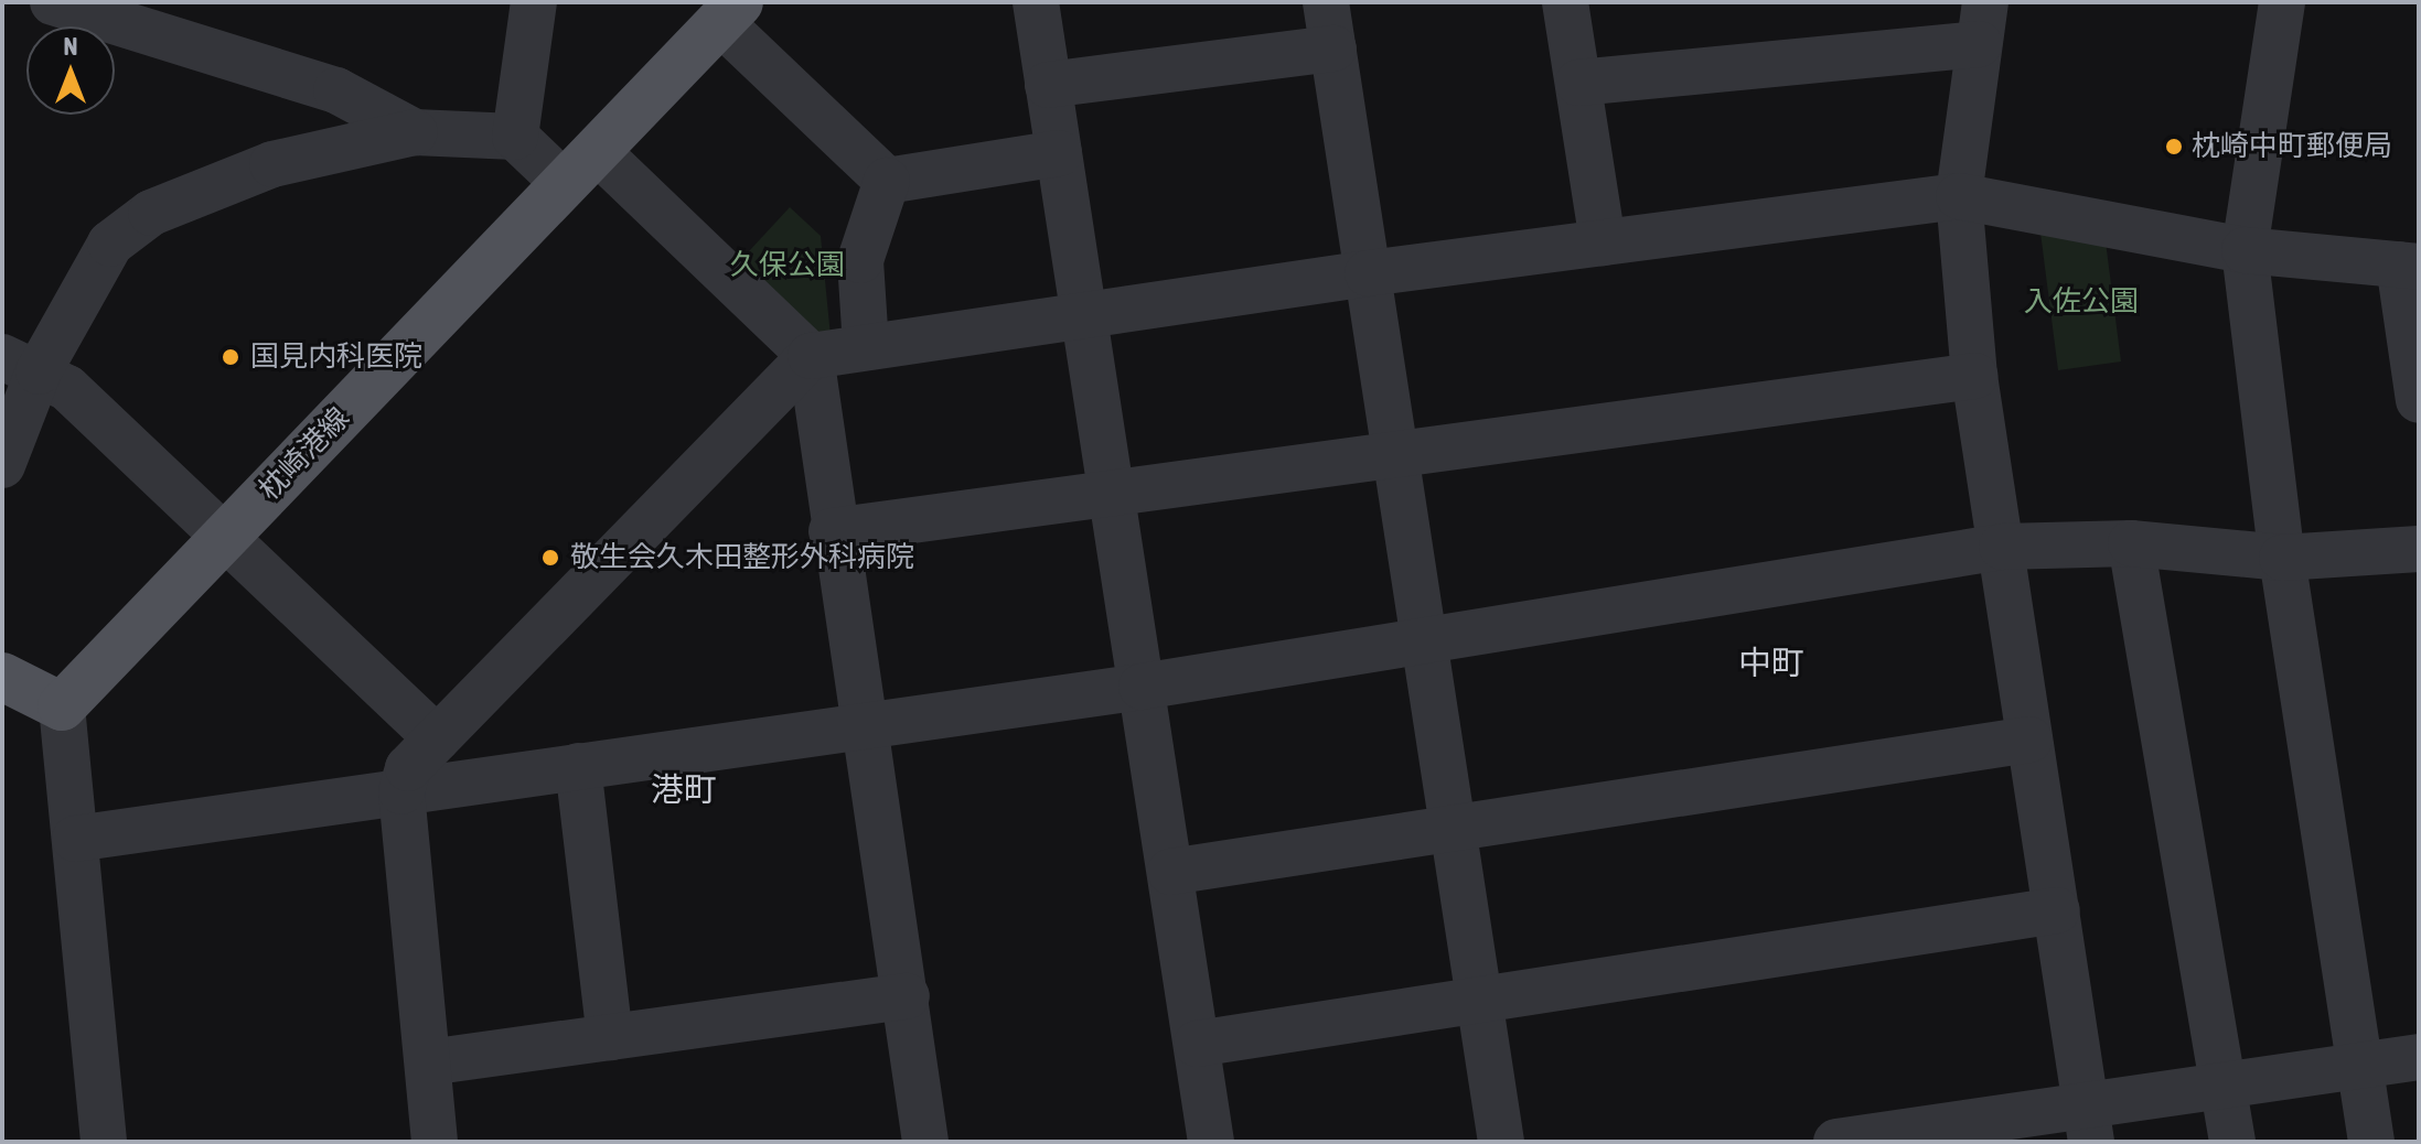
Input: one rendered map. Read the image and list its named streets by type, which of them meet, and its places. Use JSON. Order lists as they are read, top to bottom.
{
  "streets": {
    "main road": ["枕崎港線"]
  },
  "districts": ["中町", "港町"],
  "parks": ["久保公園", "入佐公園"],
  "places": ["枕崎中町郵便局", "国見内科医院", "敬生会久木田整形外科病院"],
  "north": "top"
}
